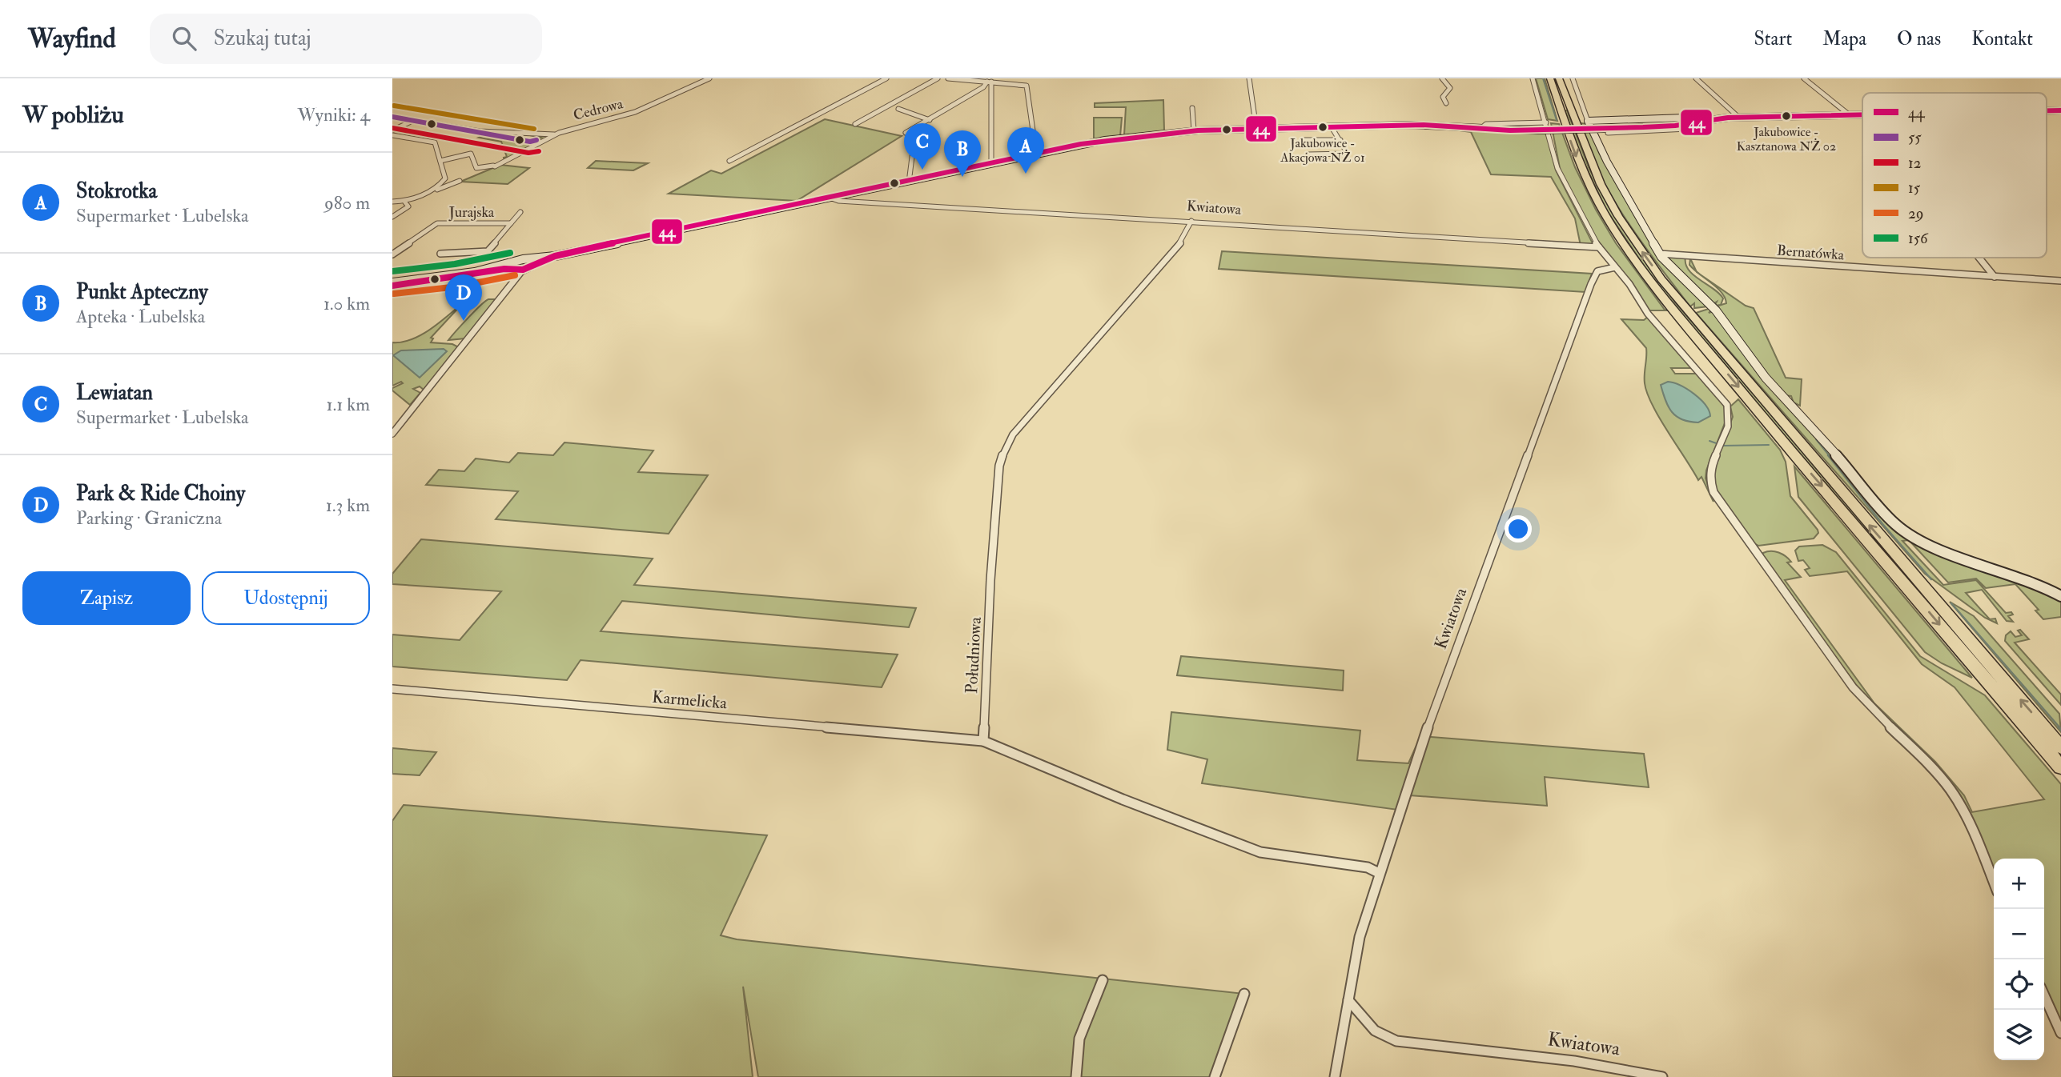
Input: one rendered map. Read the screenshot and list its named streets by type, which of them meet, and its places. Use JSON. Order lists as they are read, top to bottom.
{
  "streets": {
    "street": [
      "Cedrowa",
      "Kwiatowa",
      "Jurajska",
      "Bernatówka",
      "Południowa",
      "Karmelicka"
    ]
  },
  "crossings": [
    ["Kwiatowa", "Południowa"],
    ["Południowa", "Karmelicka"]
  ],
  "places": ["Jakubowice - Kasztanowa NŻ 02", "Jakubowice - Akacjowa NŻ 01"],
  "lines": [
    "transit line 15",
    "transit line 44",
    "transit line 55",
    "transit line 12",
    "transit line 156",
    "transit line 29"
  ],
  "legend": [
    "44",
    "55",
    "12",
    "15",
    "29",
    "156"
  ],
  "page": {
    "header": "Wayfind",
    "search": "Szukaj tutaj",
    "nav": [
      "Start",
      "Mapa",
      "O nas",
      "Kontakt"
    ],
    "heading": ["W pobliżu", "Wyniki: 4"],
    "pins": [
      "C",
      "A",
      "B",
      "D"
    ],
    "list": [
      {
        "mark": "A",
        "name": "Stokrotka",
        "note": "Supermarket · Lubelska",
        "value": "980 m"
      },
      {
        "mark": "B",
        "name": "Punkt Apteczny",
        "note": "Apteka · Lubelska",
        "value": "1.0 km"
      },
      {
        "mark": "C",
        "name": "Lewiatan",
        "note": "Supermarket · Lubelska",
        "value": "1.1 km"
      },
      {
        "mark": "D",
        "name": "Park & Ride Choiny",
        "note": "Parking · Graniczna",
        "value": "1.3 km"
      }
    ],
    "buttons": ["Zapisz", "Udostępnij"],
    "map_buttons": ["+", "−"]
  }
}
